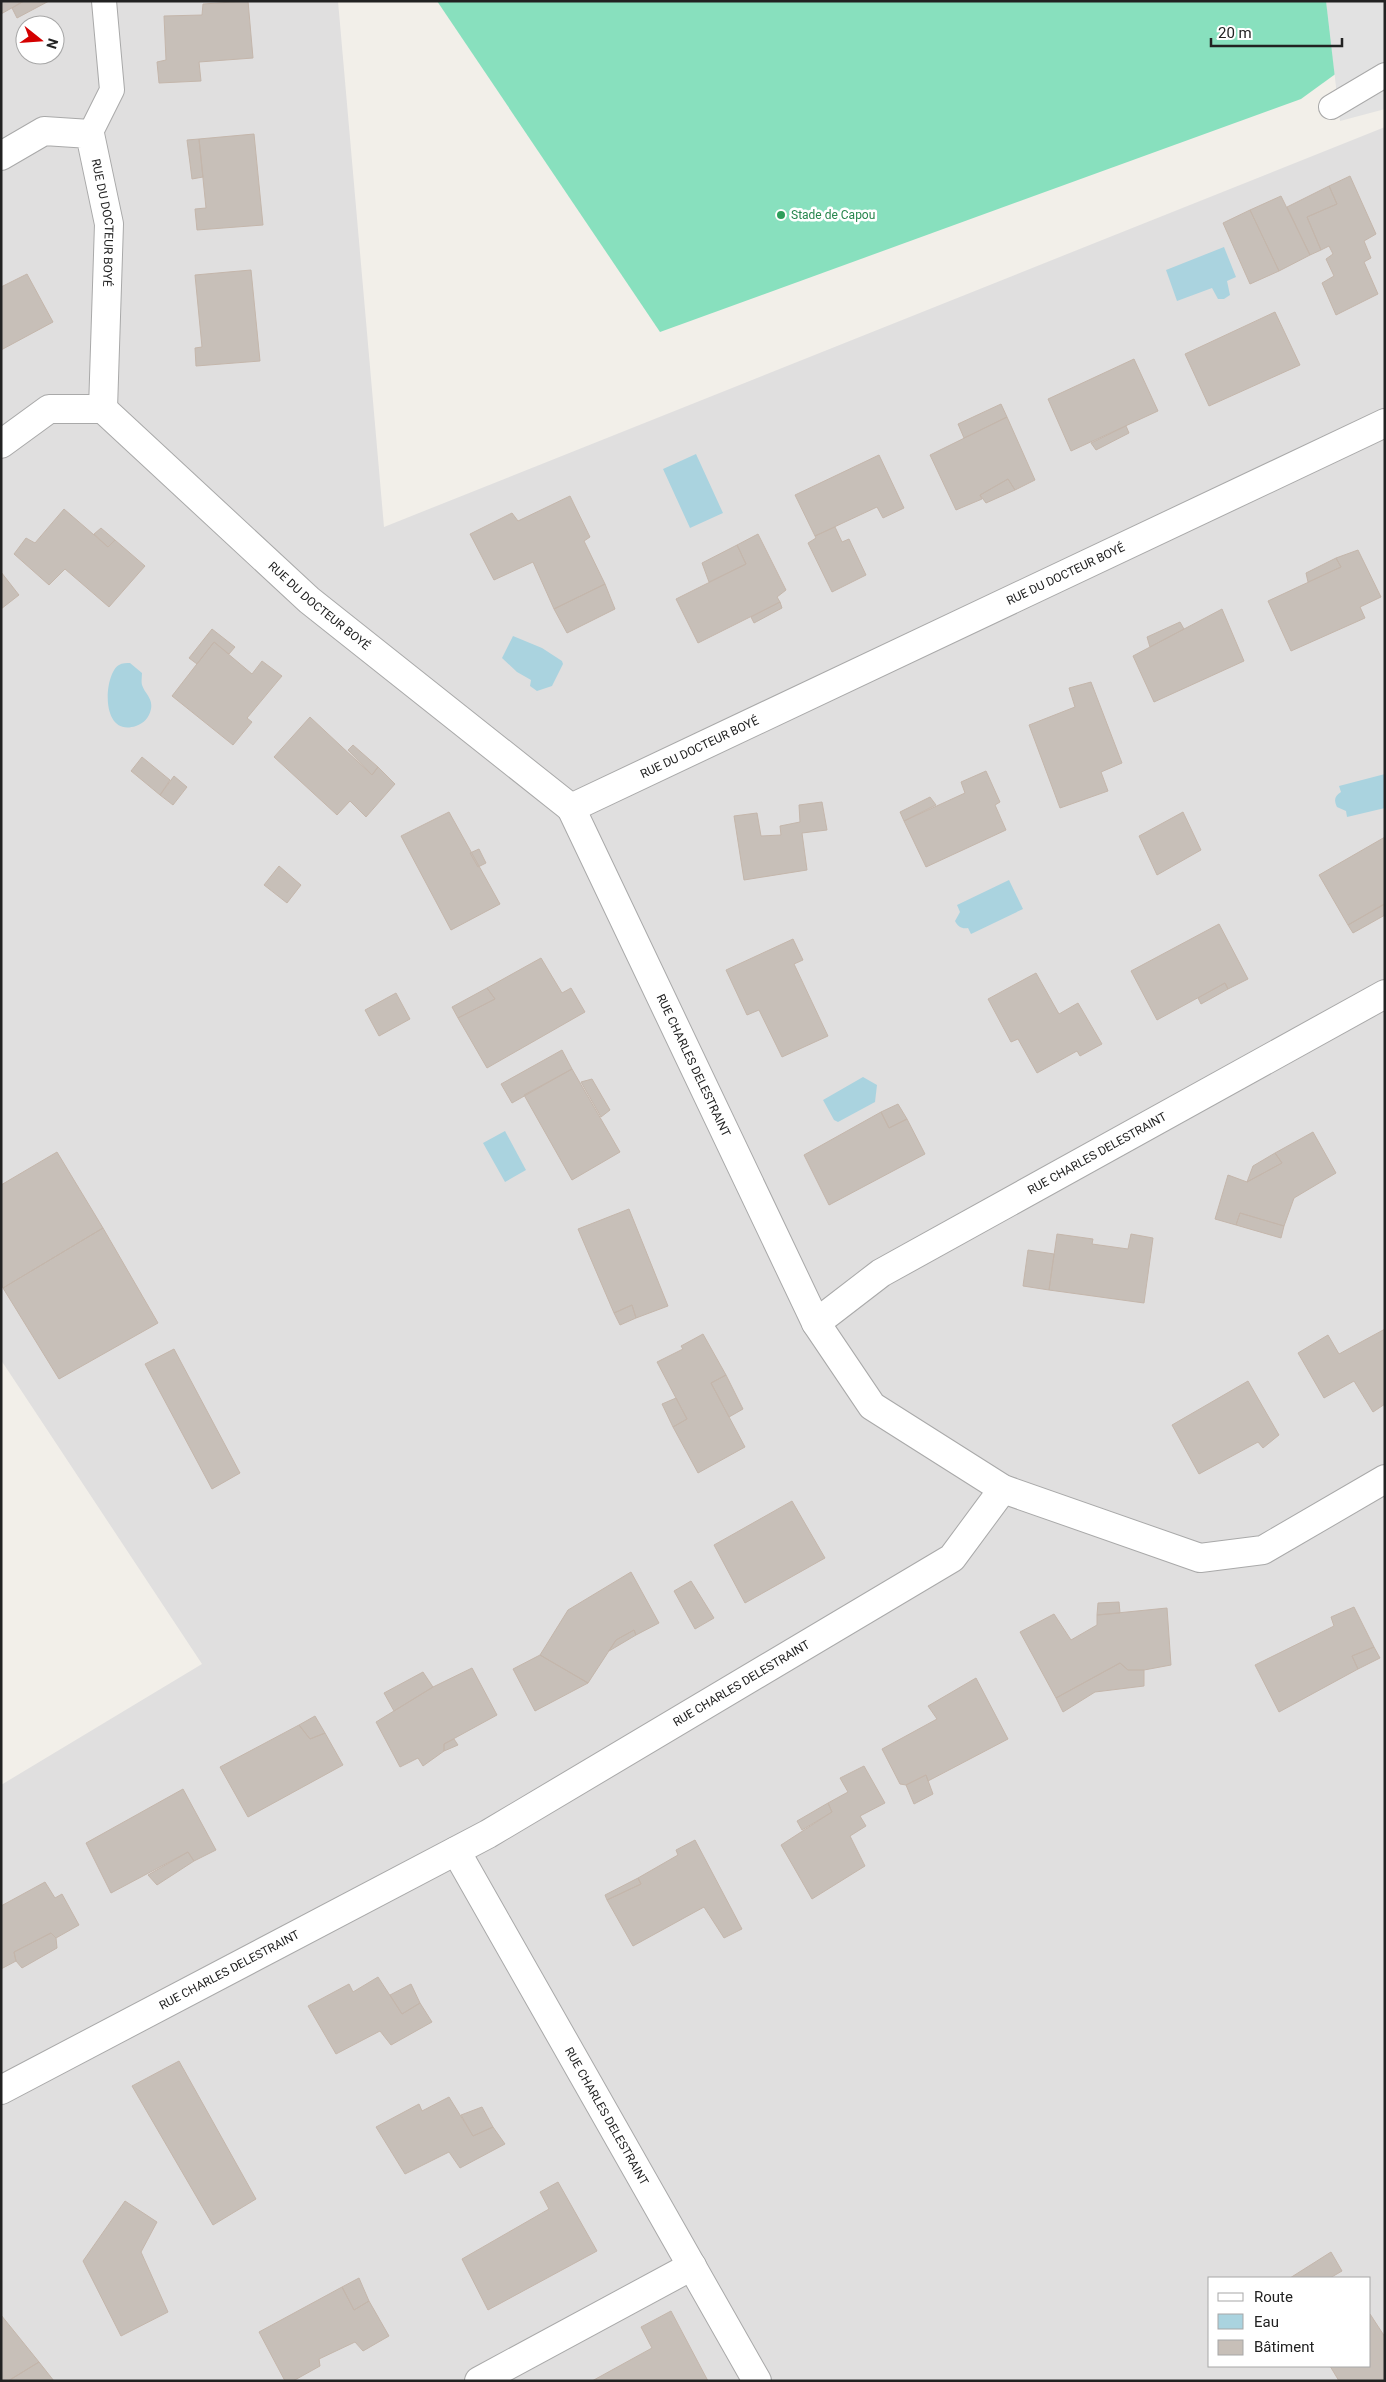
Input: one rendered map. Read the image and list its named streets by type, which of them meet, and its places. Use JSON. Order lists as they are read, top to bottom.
{
  "streets": {
    "street": ["RUE DU DOCTEUR BOYÉ", "RUE CHARLES DELESTRAINT"]
  },
  "crossings": [
    ["RUE DU DOCTEUR BOYÉ", "RUE CHARLES DELESTRAINT"]
  ],
  "places": ["Stade de Capou"],
  "legend": ["Route", "Eau", "Bâtiment"],
  "scale_bar": "20 m",
  "north": "right"
}
